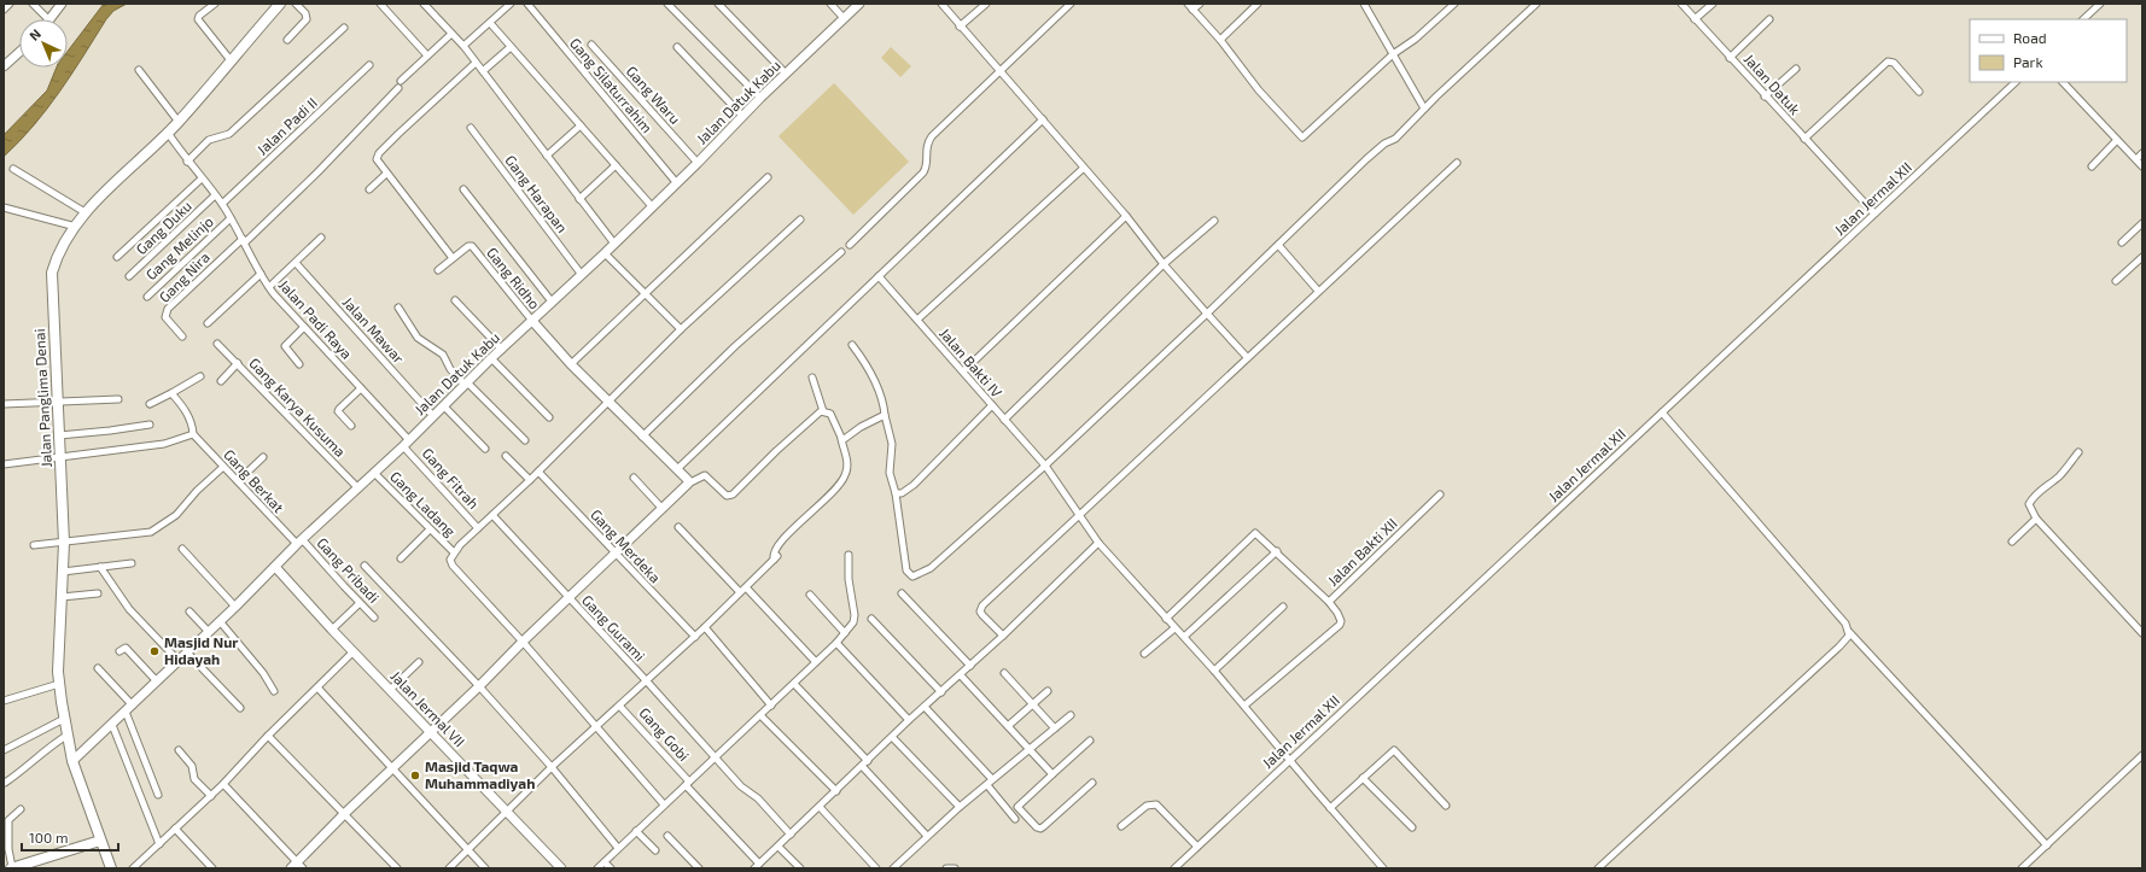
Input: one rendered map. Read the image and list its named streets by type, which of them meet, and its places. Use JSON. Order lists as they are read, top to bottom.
{
  "streets": {
    "main road": ["Jalan Panglima Denai"],
    "street": [
      "Jalan Datuk",
      "Gang Silaturrahim",
      "Gang Waru",
      "Jalan Datuk Kabu",
      "Jalan Padi II",
      "Gang Harapan",
      "Jalan Jermal XII",
      "Gang Duku",
      "Gang Melinjo",
      "Gang Nira",
      "Gang Ridho",
      "Jalan Padi Raya",
      "Jalan Mawar",
      "Jalan Bakti IV",
      "Gang Karya Kusuma",
      "Gang Fitrah",
      "Gang Berkat",
      "Gang Ladang",
      "Gang Merdeka",
      "Jalan Bakti XII",
      "Gang Pribadi",
      "Gang Gurami",
      "Jalan Jermal VII",
      "Gang Gobi"
    ]
  },
  "crossings": [
    ["Jalan Datuk", "Jalan Jermal XII"],
    ["Gang Silaturrahim", "Jalan Datuk Kabu"],
    ["Gang Waru", "Jalan Datuk Kabu"],
    ["Jalan Datuk Kabu", "Gang Harapan"],
    ["Jalan Datuk Kabu", "Gang Ridho"],
    ["Jalan Datuk Kabu", "Jalan Padi Raya"],
    ["Jalan Datuk Kabu", "Jalan Mawar"],
    ["Jalan Datuk Kabu", "Jalan Panglima Denai"],
    ["Jalan Datuk Kabu", "Gang Karya Kusuma"],
    ["Jalan Datuk Kabu", "Gang Fitrah"],
    ["Jalan Datuk Kabu", "Gang Berkat"],
    ["Jalan Datuk Kabu", "Gang Ladang"],
    ["Jalan Datuk Kabu", "Gang Pribadi"],
    ["Jalan Datuk Kabu", "Jalan Jermal VII"],
    ["Jalan Padi II", "Jalan Padi Raya"],
    ["Jalan Jermal XII", "Jalan Bakti IV"],
    ["Gang Duku", "Jalan Padi Raya"],
    ["Gang Melinjo", "Jalan Padi Raya"],
    ["Gang Nira", "Jalan Padi Raya"],
    ["Jalan Padi Raya", "Jalan Panglima Denai"],
    ["Jalan Padi Raya", "Gang Fitrah"],
    ["Jalan Bakti IV", "Jalan Bakti XII"],
    ["Gang Berkat", "Gang Pribadi"]
  ],
  "places": ["Masjid Nur Hidayah", "Masjid Taqwa Muhammadiyah"],
  "legend": ["Road", "Park"],
  "scale_bar": "100 m",
  "north": "top left"
}
